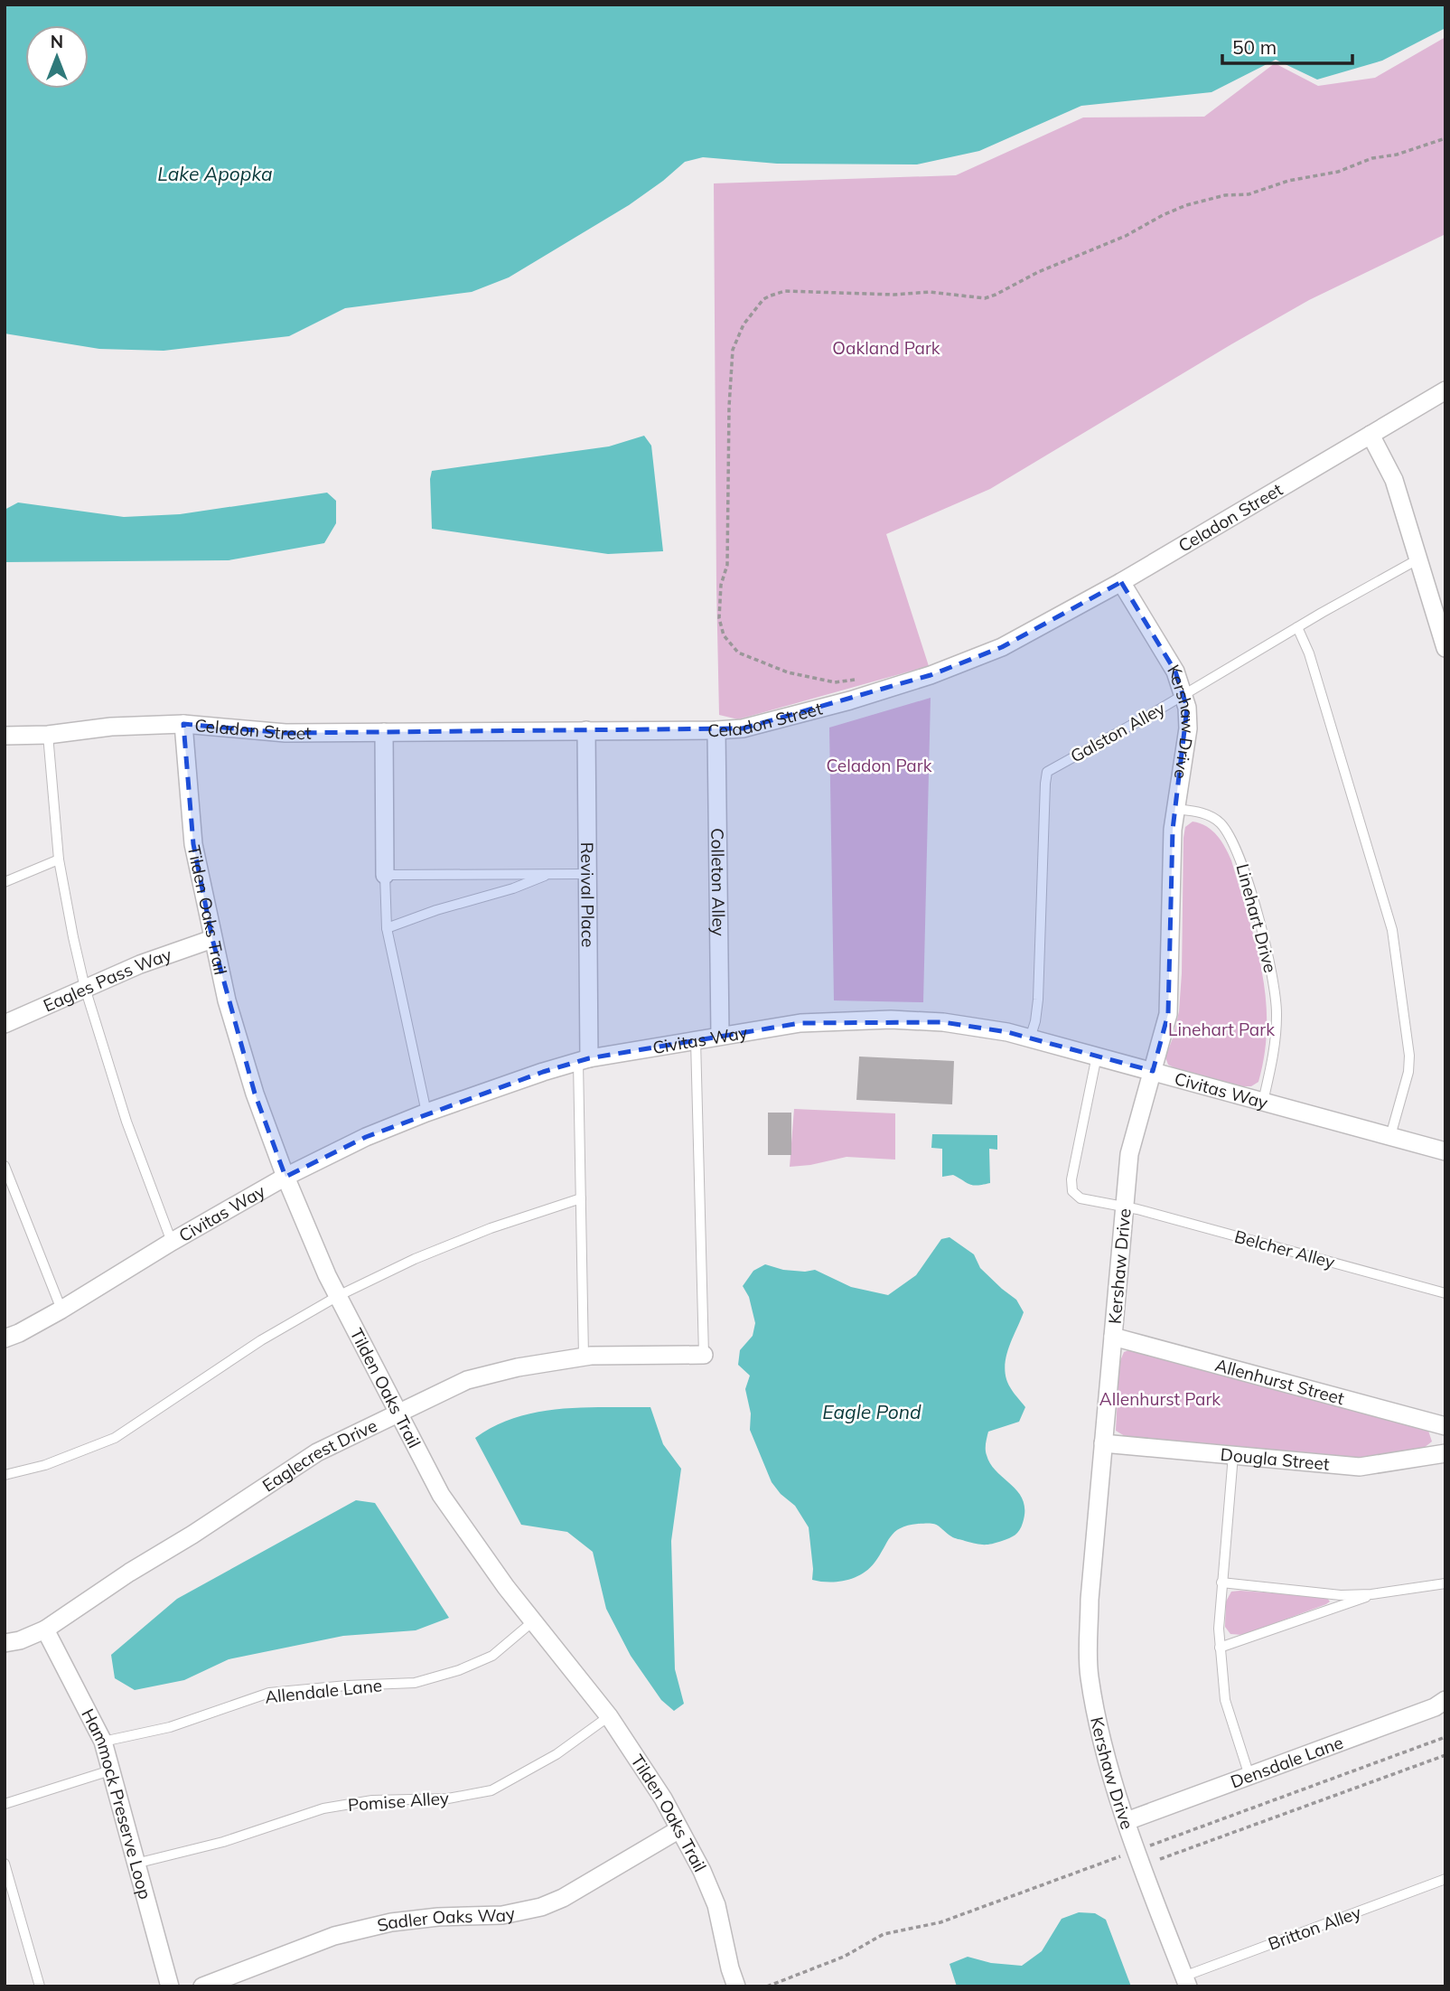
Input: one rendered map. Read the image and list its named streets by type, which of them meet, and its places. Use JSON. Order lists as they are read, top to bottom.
{
  "streets": {
    "street": [
      "Celadon Street",
      "Kershaw Drive",
      "Colleton Alley",
      "Revival Place",
      "Tilden Oaks Trail",
      "Eagles Pass Way",
      "Civitas Way",
      "Allenhurst Street",
      "Eaglecrest Drive",
      "Dougla Street",
      "Densdale Lane",
      "Hammock Preserve Loop",
      "Sadler Oaks Way"
    ],
    "lane": [
      "Galston Alley",
      "Linehart Drive",
      "Belcher Alley",
      "Allendale Lane",
      "Pomise Alley",
      "Britton Alley"
    ]
  },
  "crossings": [
    ["Celadon Street", "Kershaw Drive"],
    ["Celadon Street", "Colleton Alley"],
    ["Celadon Street", "Revival Place"],
    ["Celadon Street", "Tilden Oaks Trail"],
    ["Kershaw Drive", "Galston Alley"],
    ["Kershaw Drive", "Linehart Drive"],
    ["Kershaw Drive", "Civitas Way"],
    ["Kershaw Drive", "Belcher Alley"],
    ["Kershaw Drive", "Allenhurst Street"],
    ["Kershaw Drive", "Dougla Street"],
    ["Kershaw Drive", "Densdale Lane"],
    ["Kershaw Drive", "Britton Alley"],
    ["Galston Alley", "Civitas Way"],
    ["Colleton Alley", "Civitas Way"],
    ["Revival Place", "Civitas Way"],
    ["Tilden Oaks Trail", "Eagles Pass Way"],
    ["Tilden Oaks Trail", "Civitas Way"],
    ["Tilden Oaks Trail", "Eaglecrest Drive"],
    ["Tilden Oaks Trail", "Allendale Lane"],
    ["Tilden Oaks Trail", "Pomise Alley"],
    ["Tilden Oaks Trail", "Sadler Oaks Way"],
    ["Linehart Drive", "Civitas Way"],
    ["Civitas Way", "Belcher Alley"],
    ["Eaglecrest Drive", "Hammock Preserve Loop"],
    ["Allendale Lane", "Hammock Preserve Loop"],
    ["Pomise Alley", "Hammock Preserve Loop"]
  ],
  "water": ["Lake Apopka", "Eagle Pond"],
  "parks": [
    "Oakland Park",
    "Celadon Park",
    "Linehart Park",
    "Allenhurst Park"
  ],
  "scale_bar": "50 m",
  "north": "top"
}
